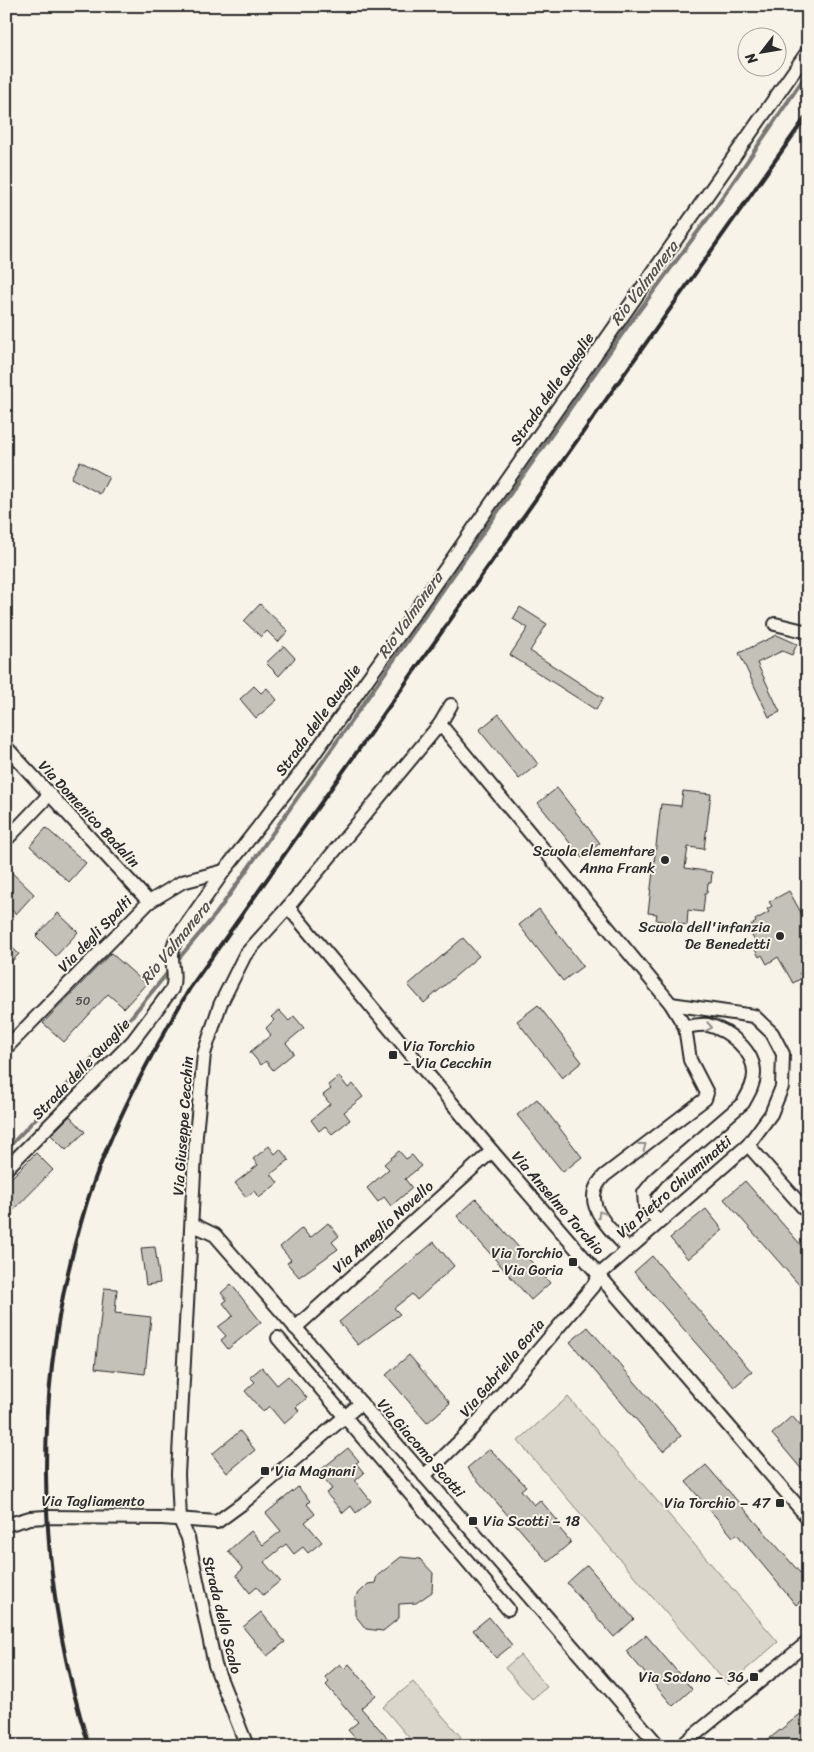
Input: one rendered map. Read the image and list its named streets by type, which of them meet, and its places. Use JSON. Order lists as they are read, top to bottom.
{
  "streets": {
    "street": [
      "Strada delle Quaglie",
      "Via Domenico Badalin",
      "Via degli Spalti",
      "Via Giuseppe Cecchin",
      "Via Pietro Chiuminatti",
      "Via Anselmo Torchio",
      "Via Ameglio Novello",
      "Via Gabriella Goria",
      "Via Giacomo Scotti",
      "Via Tagliamento",
      "Strada dello Scalo"
    ]
  },
  "crossings": [
    ["Strada delle Quaglie", "Via degli Spalti"],
    ["Via Domenico Badalin", "Via degli Spalti"],
    ["Via Giuseppe Cecchin", "Via Anselmo Torchio"],
    ["Via Giuseppe Cecchin", "Via Giacomo Scotti"],
    ["Via Giuseppe Cecchin", "Via Tagliamento"],
    ["Via Giuseppe Cecchin", "Strada dello Scalo"],
    ["Via Pietro Chiuminatti", "Via Anselmo Torchio"],
    ["Via Pietro Chiuminatti", "Via Gabriella Goria"],
    ["Via Anselmo Torchio", "Via Ameglio Novello"],
    ["Via Anselmo Torchio", "Via Gabriella Goria"],
    ["Via Ameglio Novello", "Via Giacomo Scotti"],
    ["Via Gabriella Goria", "Via Giacomo Scotti"],
    ["Via Giacomo Scotti", "Via Tagliamento"],
    ["Via Tagliamento", "Strada dello Scalo"]
  ],
  "water": ["Rio Valmanera"],
  "places": {
    "other": ["Scuola elementare Anna Frank", "Scuola dell'infanzia De Benedetti"],
    "transit": [
      "Via Torchio – Via Cecchin",
      "Via Torchio – Via Goria",
      "Via Magnani",
      "Via Torchio – 47",
      "Via Scotti – 18",
      "Via Sodano – 36"
    ]
  },
  "house_numbers": ["50"],
  "north": "bottom left"
}
